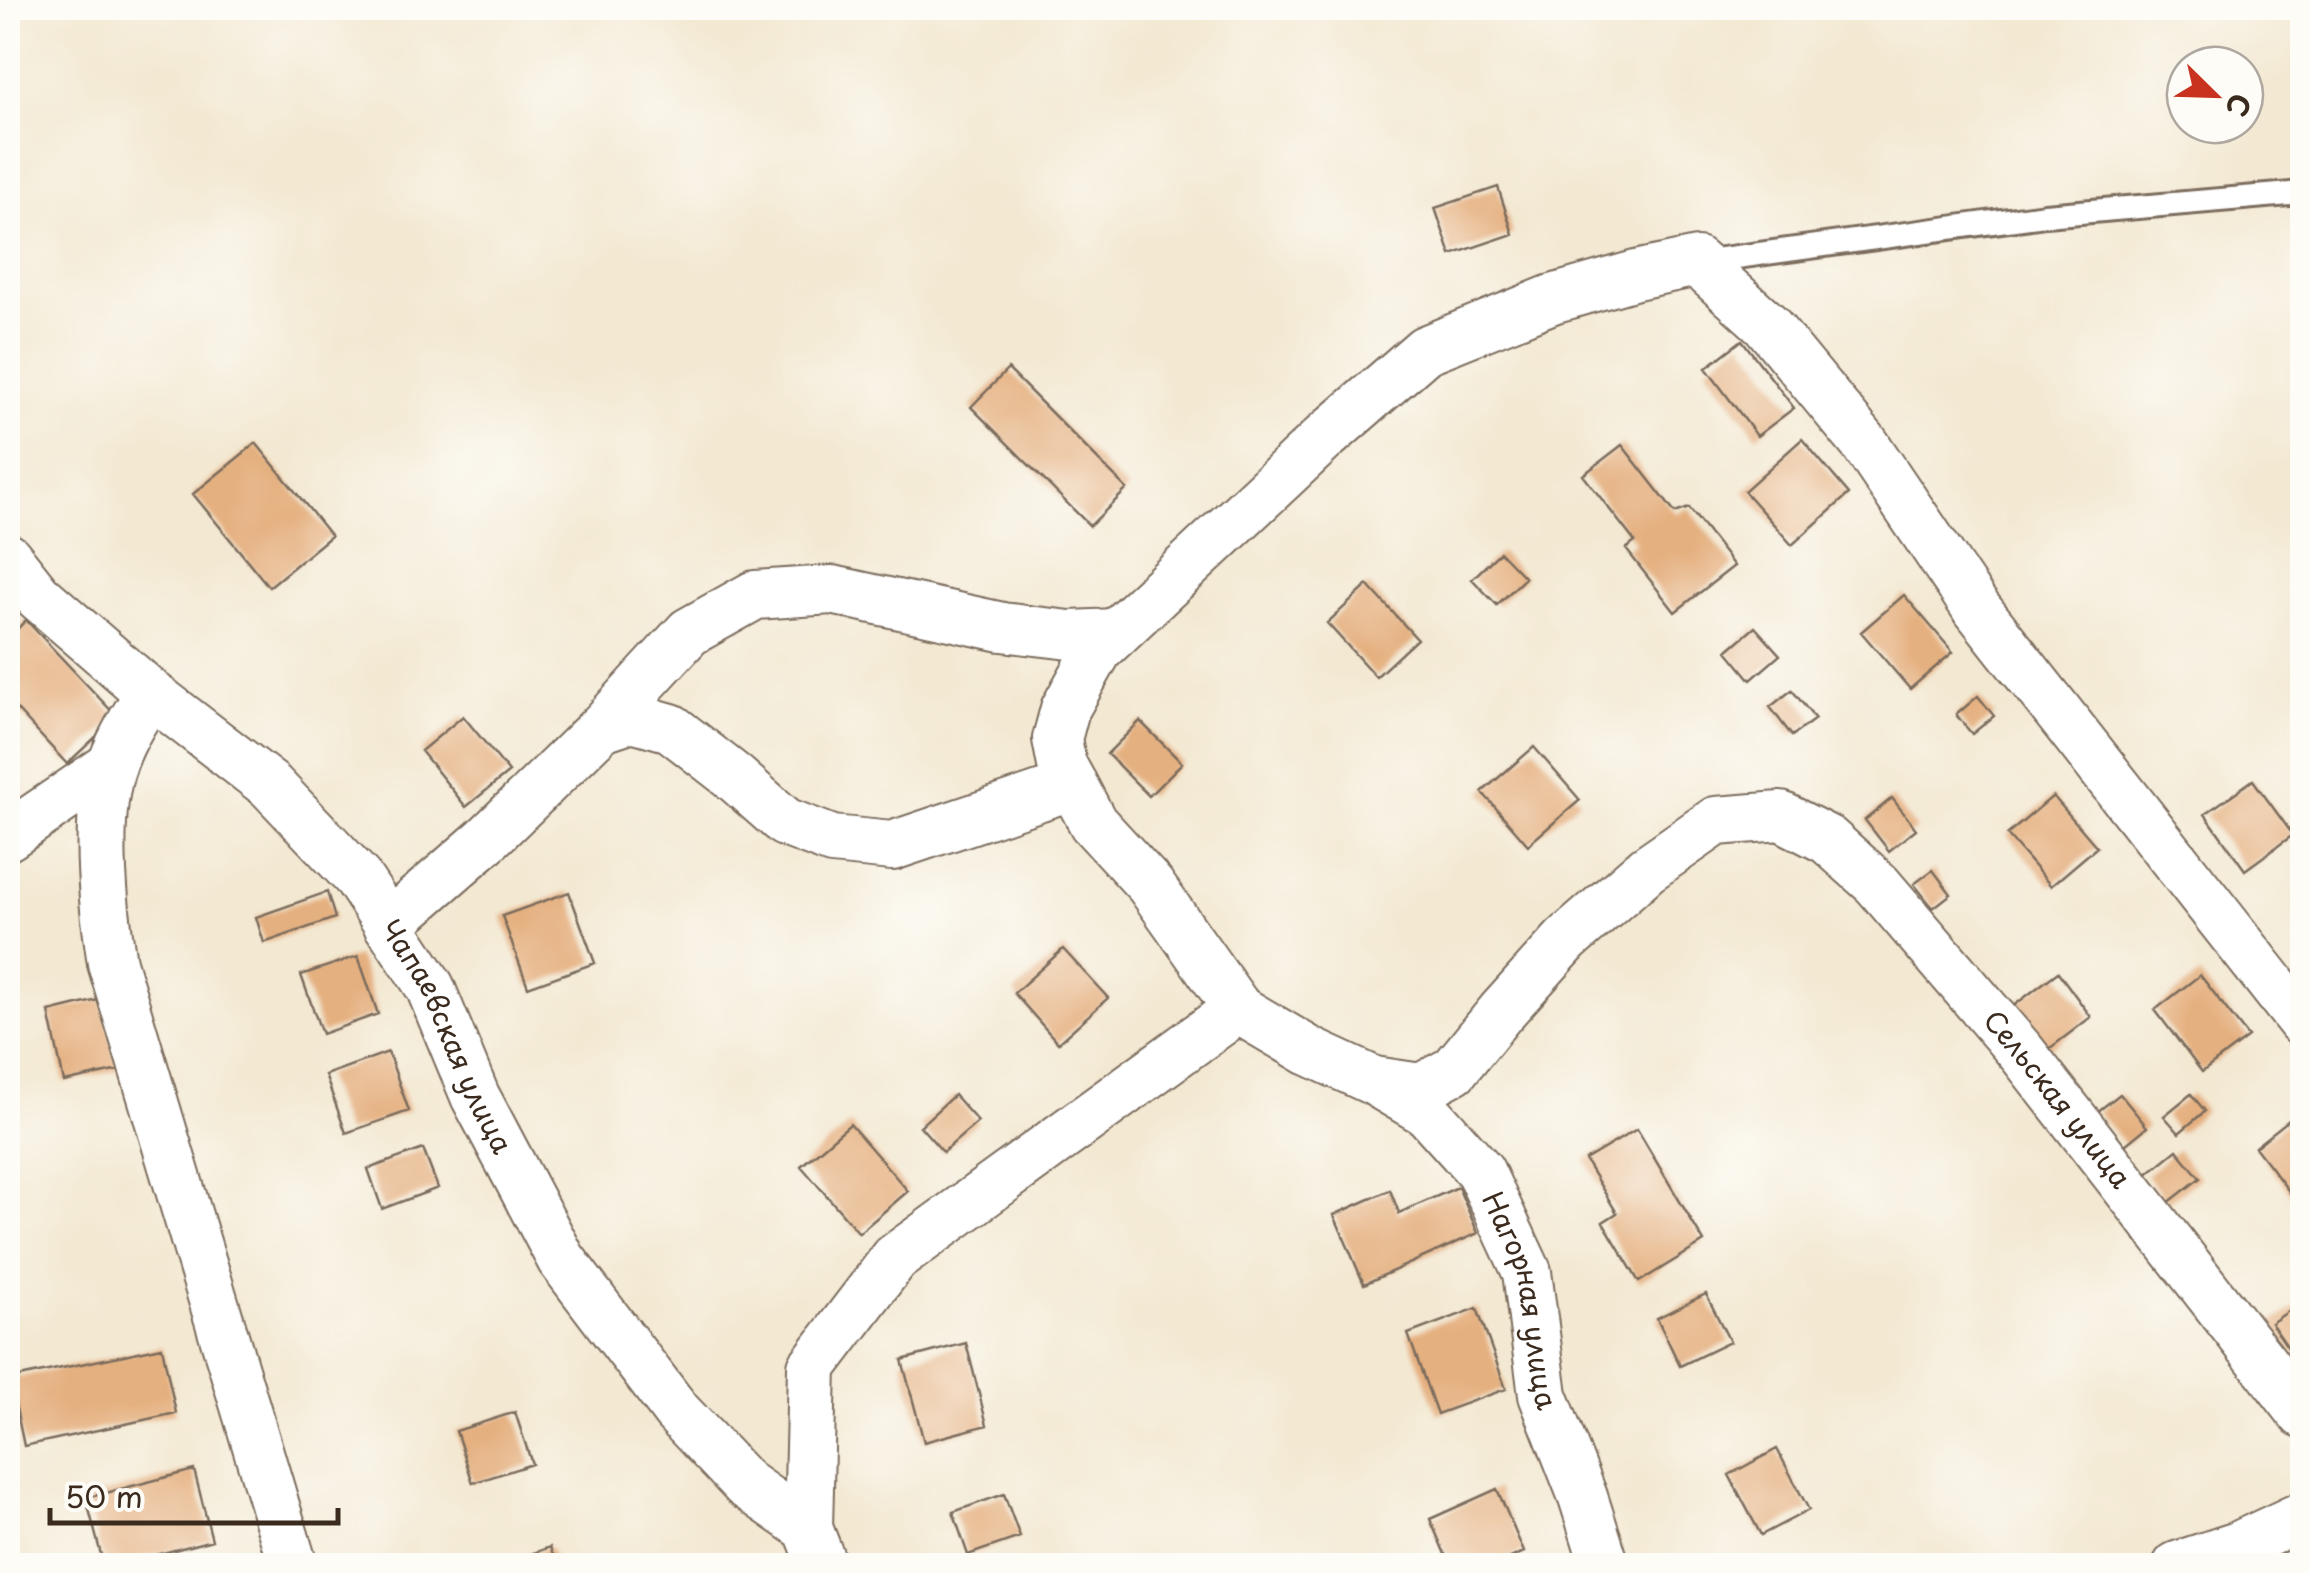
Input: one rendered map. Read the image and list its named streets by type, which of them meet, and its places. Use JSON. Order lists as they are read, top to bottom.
{
  "streets": {
    "street": ["Чапаевская улица", "Сельская улица", "Нагорная улица"]
  },
  "crossings": [
    ["Сельская улица", "Нагорная улица"]
  ],
  "scale_bar": "50 m",
  "north": "bottom right"
}
